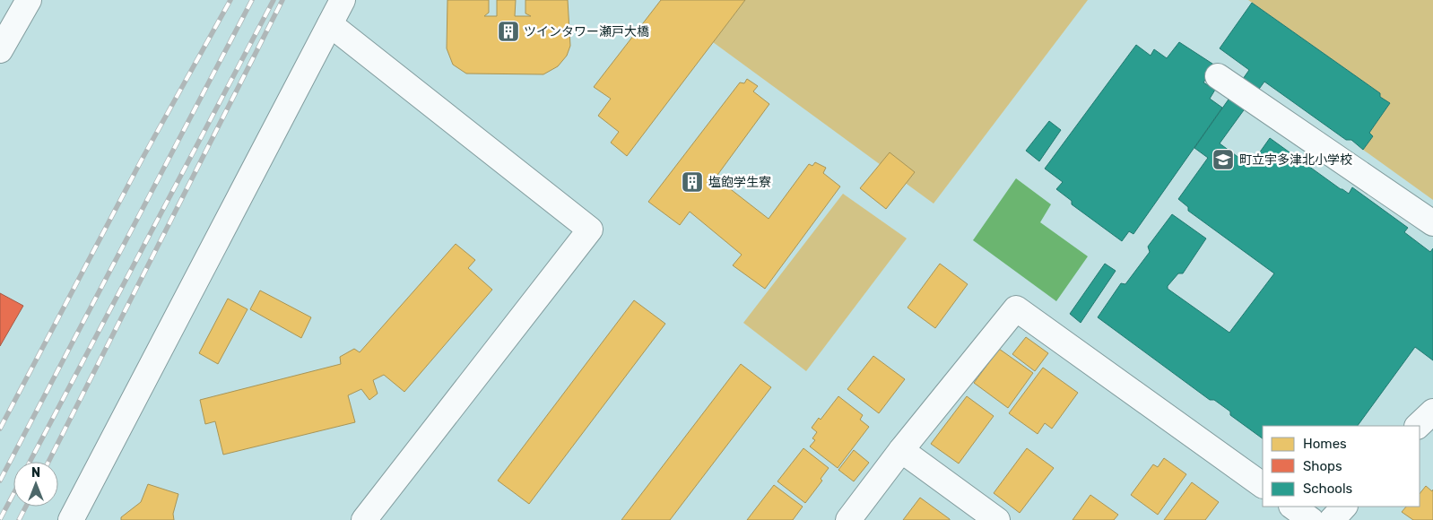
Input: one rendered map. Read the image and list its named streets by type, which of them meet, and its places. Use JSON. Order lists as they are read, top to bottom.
{
  "places": {
    "building": ["ツインタワー瀬戸大橋", "塩飽学生寮"],
    "school or university": ["町立宇多津北小学校"]
  },
  "legend": ["Homes", "Shops", "Schools"],
  "north": "top"
}
